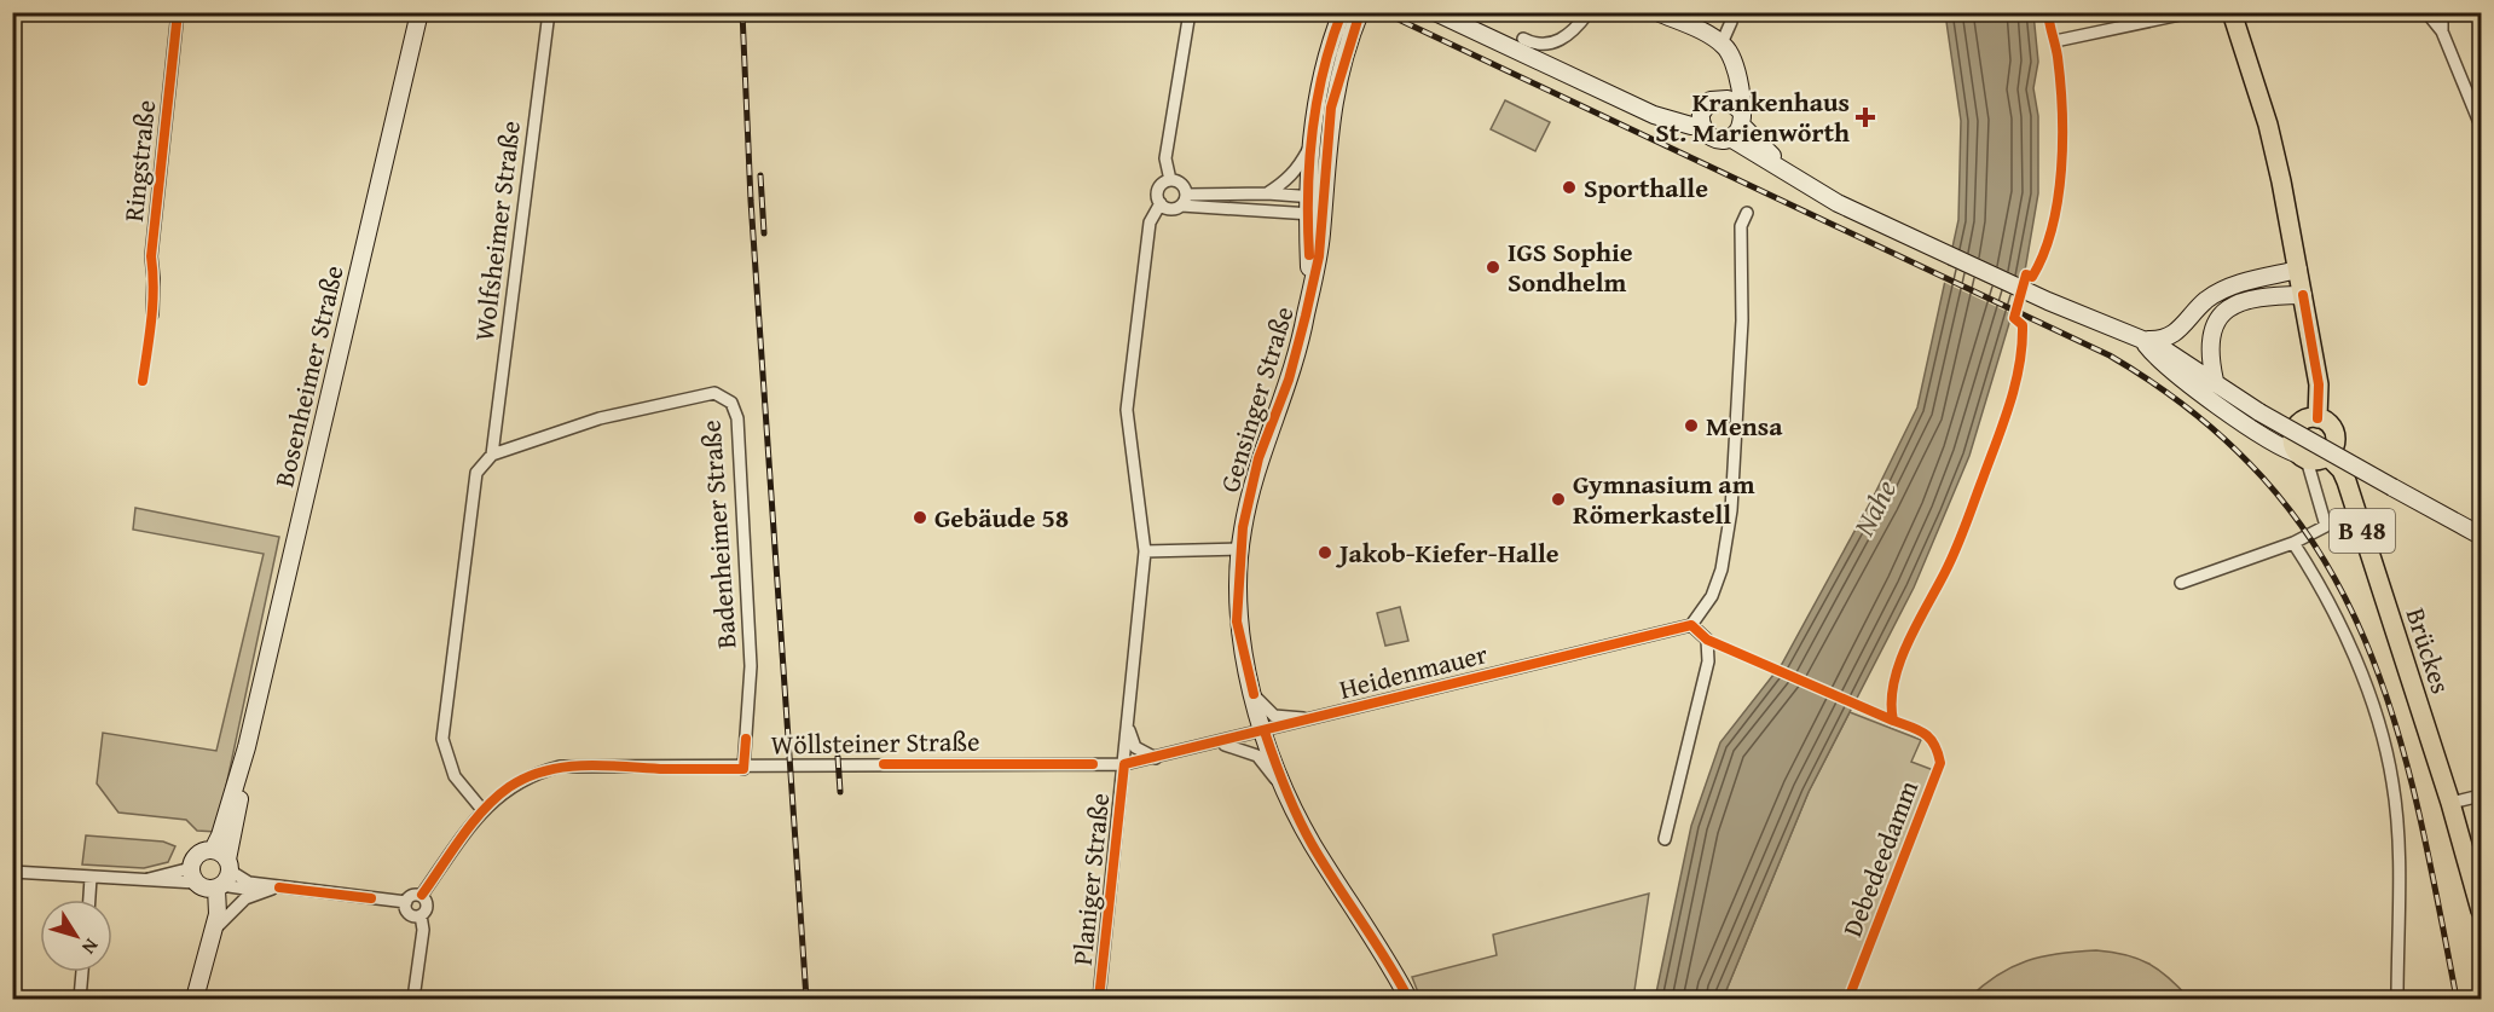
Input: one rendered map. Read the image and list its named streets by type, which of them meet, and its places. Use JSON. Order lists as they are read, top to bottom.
{
  "streets": {
    "main road": ["B 48", "Brückes"],
    "street": [
      "Ringstraße",
      "Wolfsheimer Straße",
      "Bosenheimer Straße",
      "Gensinger Straße",
      "Badenheimer Straße",
      "Heidenmauer",
      "Wöllsteiner Straße",
      "Planiger Straße"
    ],
    "cycle path": ["Debedeedamm"]
  },
  "crossings": [
    ["Wolfsheimer Straße", "Badenheimer Straße"],
    ["Gensinger Straße", "Heidenmauer"],
    ["Badenheimer Straße", "Wöllsteiner Straße"],
    ["Heidenmauer", "Wöllsteiner Straße"],
    ["Heidenmauer", "Planiger Straße"],
    ["Wöllsteiner Straße", "Planiger Straße"]
  ],
  "water": ["Nahe"],
  "places": {
    "health": ["Krankenhaus St. Marienwörth"],
    "other": [
      "Sporthalle",
      "IGS Sophie Sondhelm",
      "Mensa",
      "Gymnasium am Römerkastell",
      "Gebäude 58",
      "Jakob-Kiefer-Halle"
    ]
  },
  "north": "bottom right"
}
